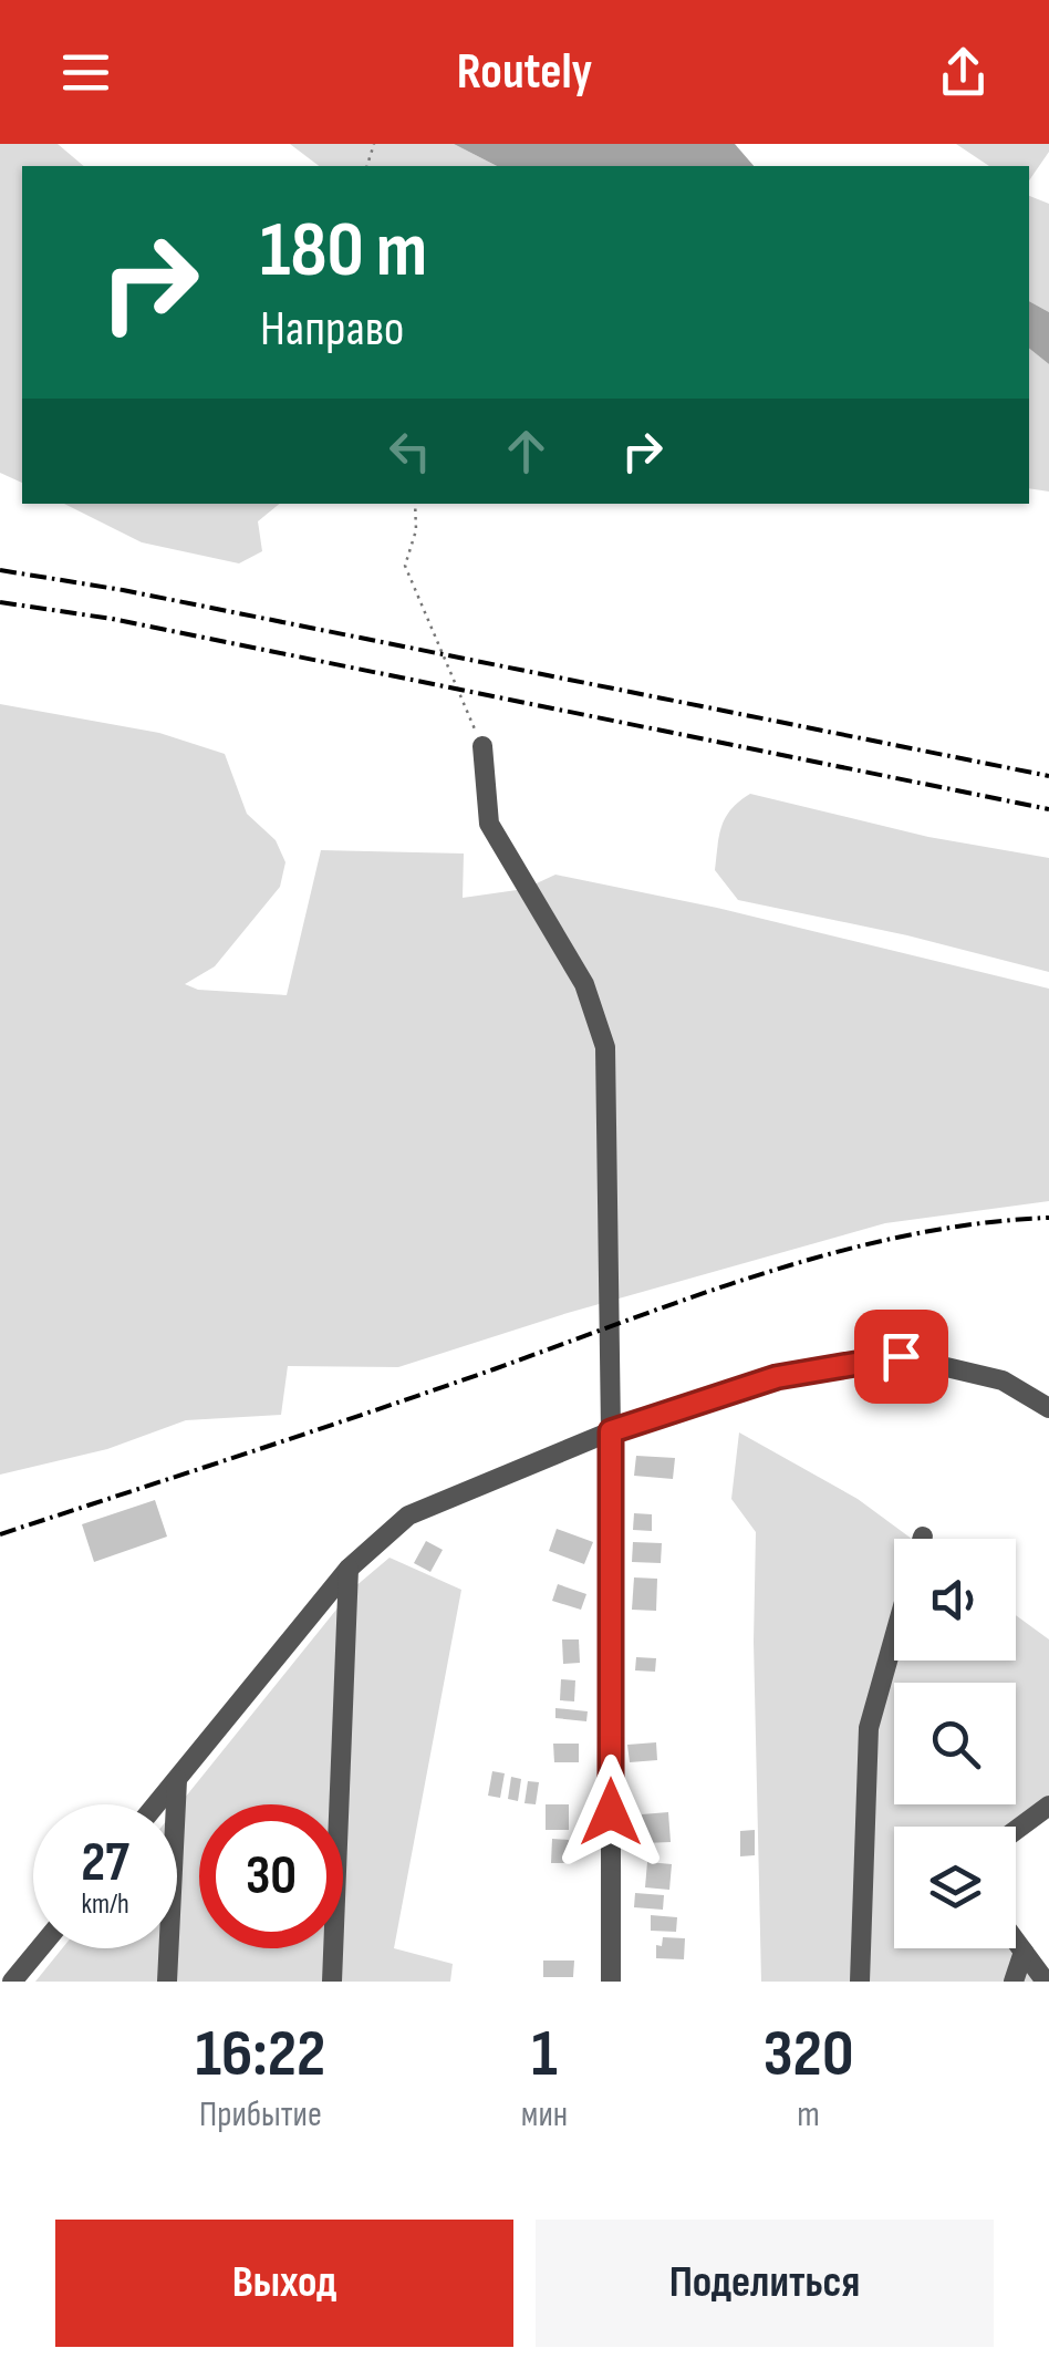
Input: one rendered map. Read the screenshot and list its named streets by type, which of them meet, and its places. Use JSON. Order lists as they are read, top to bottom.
{
  "page": {
    "header": "Routely",
    "turn": ["180 m", "Направо"],
    "speed": "27 km/h",
    "limit": "30",
    "eta": [
      "16:22",
      "Прибытие",
      "1",
      "мин",
      "320",
      "m"
    ],
    "buttons": ["Выход", "Поделиться"]
  }
}
